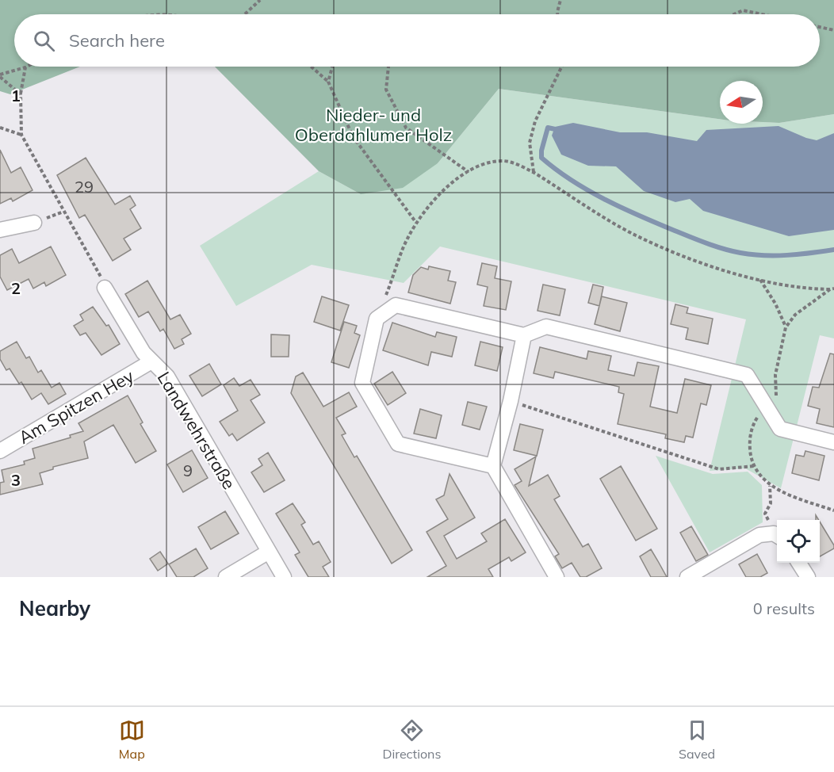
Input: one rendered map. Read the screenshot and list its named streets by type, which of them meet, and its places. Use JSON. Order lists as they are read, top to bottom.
{
  "streets": {
    "street": ["Am Spitzen Hey", "Landwehrstraße"]
  },
  "crossings": [
    ["Am Spitzen Hey", "Landwehrstraße"]
  ],
  "parks": ["Nieder- und Oberdahlumer Holz"],
  "house_numbers": ["29", "9"],
  "north": "left",
  "page": {
    "search": "Search here",
    "heading": ["Nearby", "0 results"],
    "nav": ["Map", "Directions", "Saved"]
  },
  "grid": {
    "rows": ["1", "2", "3"]
  }
}
